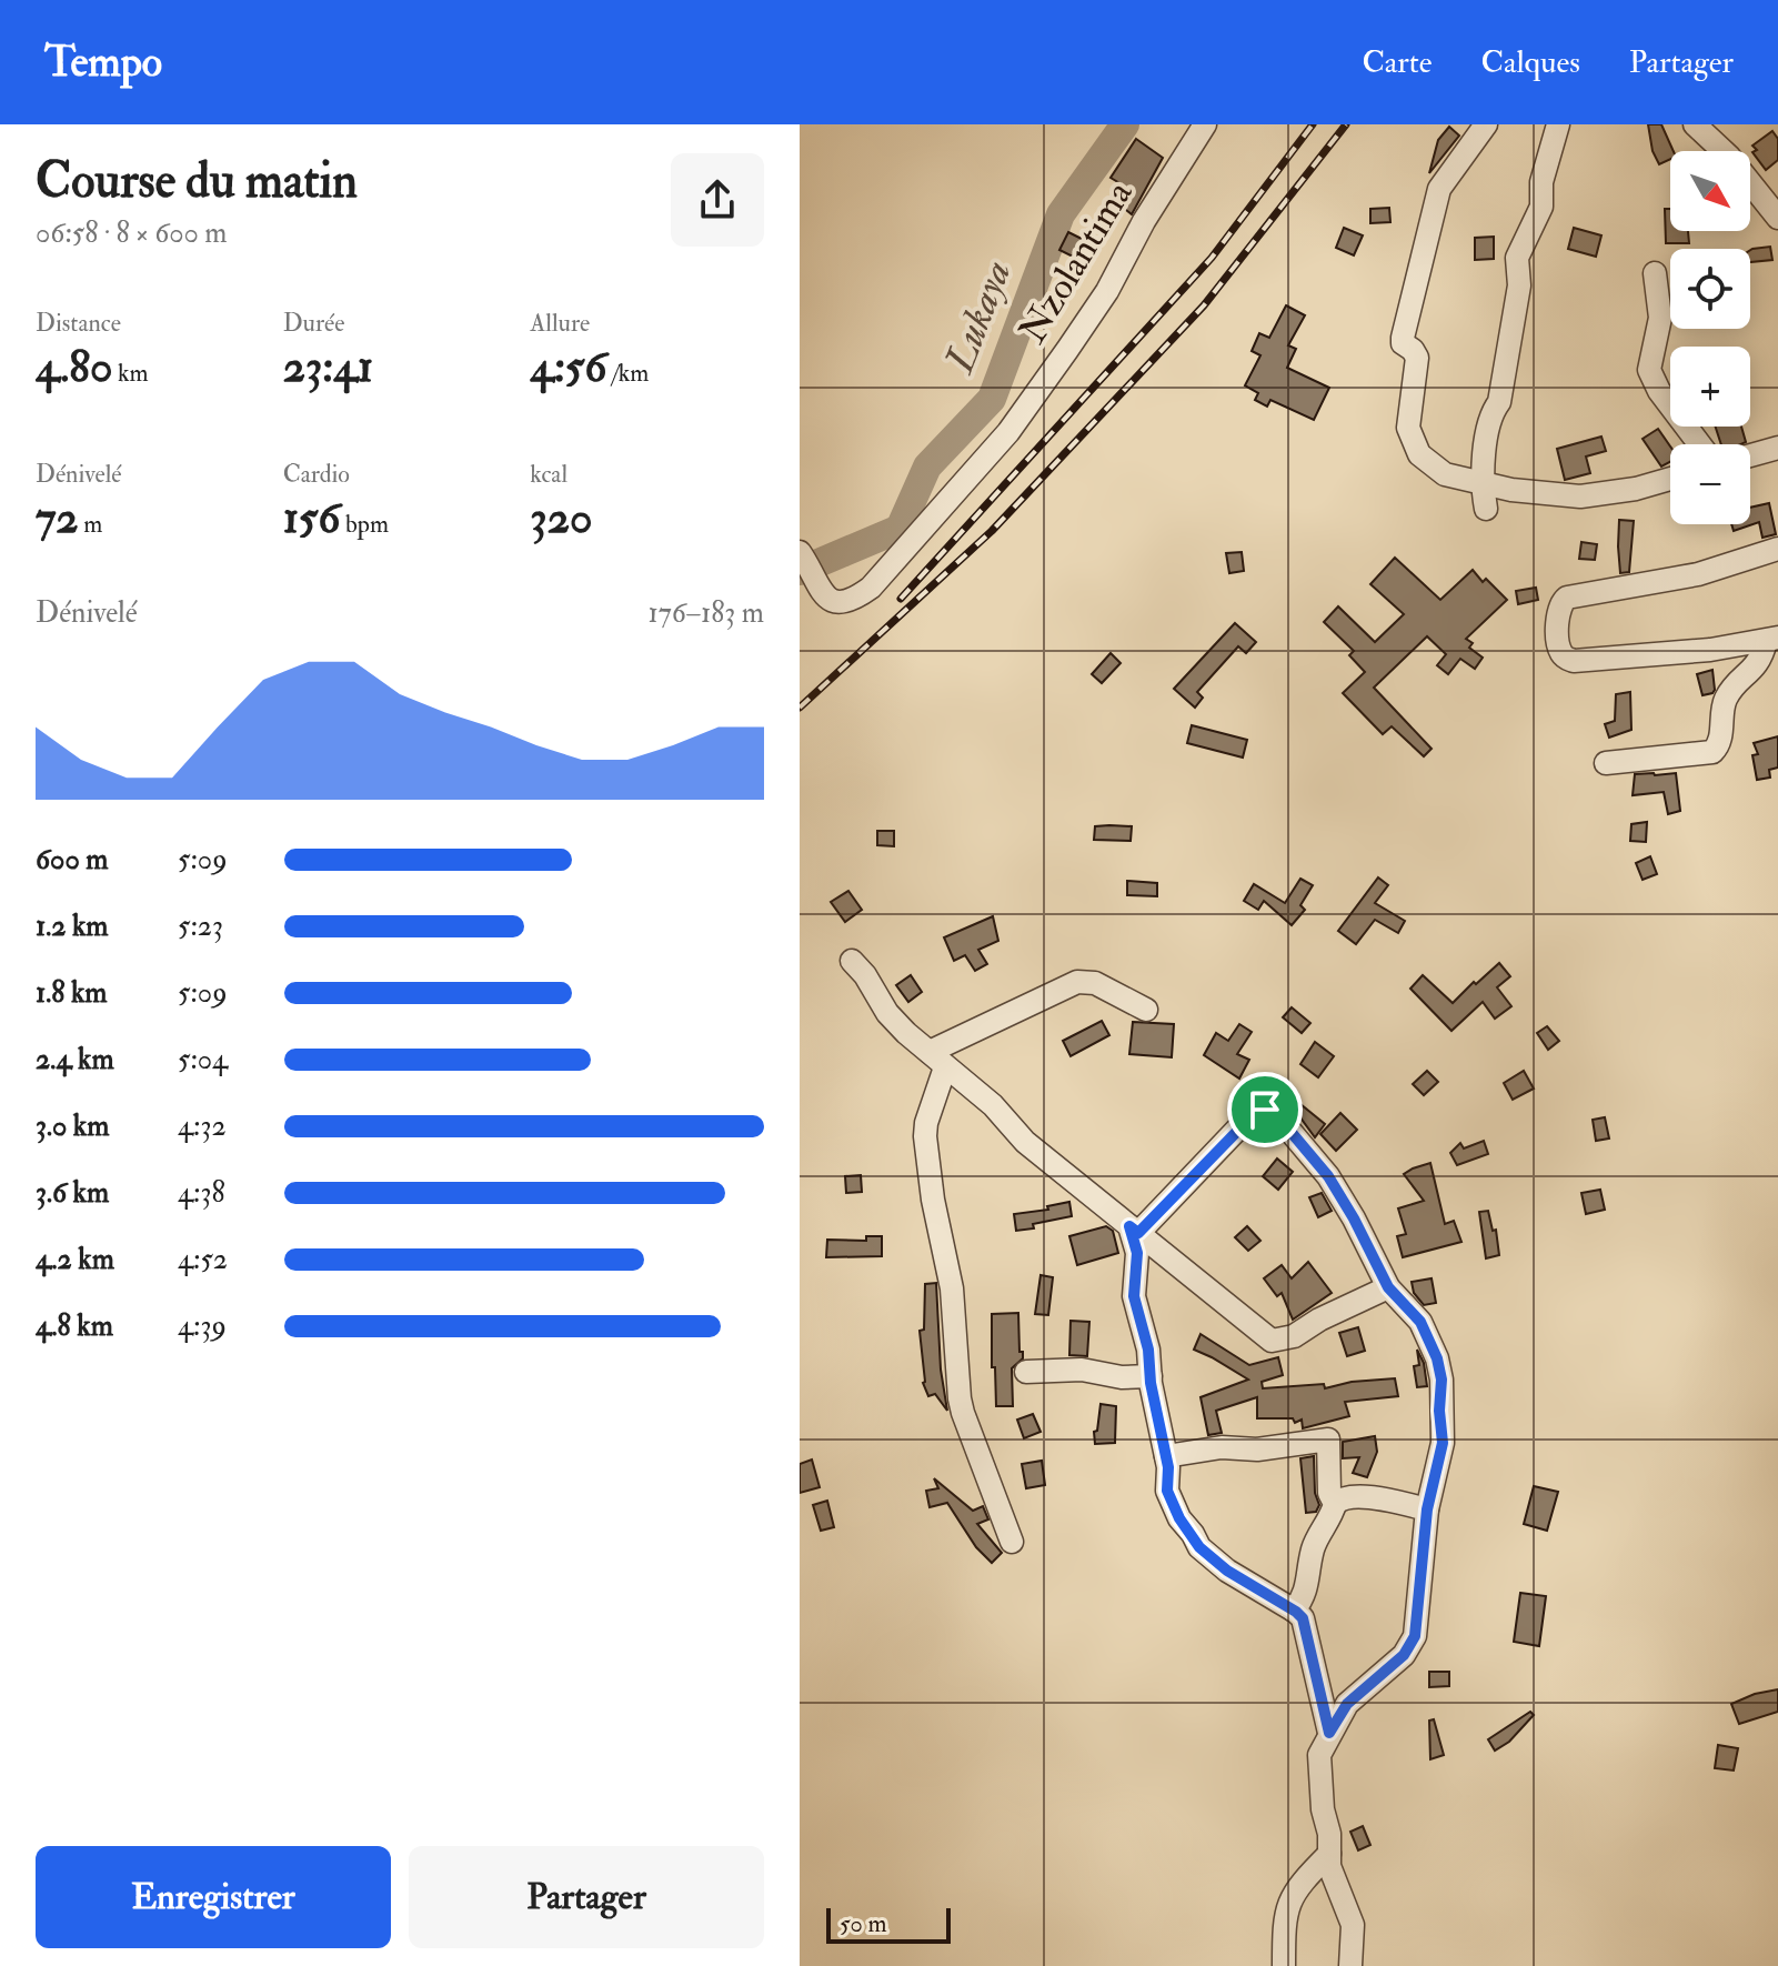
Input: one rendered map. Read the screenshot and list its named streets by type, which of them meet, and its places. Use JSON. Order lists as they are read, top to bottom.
{
  "streets": {
    "street": ["Nzolantima"]
  },
  "water": ["Lukaya"],
  "scale_bar": "50 m",
  "north": "bottom right",
  "page": {
    "header": "Tempo",
    "nav": ["Carte", "Calques", "Partager"],
    "heading": ["Course du matin", "06:58 · 8 × 600 m"],
    "map_buttons": ["+", "−"],
    "stats": [
      ["Distance", "4.80 km"],
      ["Durée", "23:41"],
      ["Allure", "4:56 /km"],
      ["Dénivelé", "72 m"],
      ["Cardio", "156 bpm"],
      ["kcal", "320"]
    ],
    "chart": ["Dénivelé", "176–183 m"],
    "list": [
      {
        "name": "600 m",
        "note": "5:09"
      },
      {
        "name": "1.2 km",
        "note": "5:23"
      },
      {
        "name": "1.8 km",
        "note": "5:09"
      },
      {
        "name": "2.4 km",
        "note": "5:04"
      },
      {
        "name": "3.0 km",
        "note": "4:32"
      },
      {
        "name": "3.6 km",
        "note": "4:38"
      },
      {
        "name": "4.2 km",
        "note": "4:52"
      },
      {
        "name": "4.8 km",
        "note": "4:39"
      }
    ],
    "buttons": ["Enregistrer", "Partager"],
    "scale": "50 m"
  }
}
